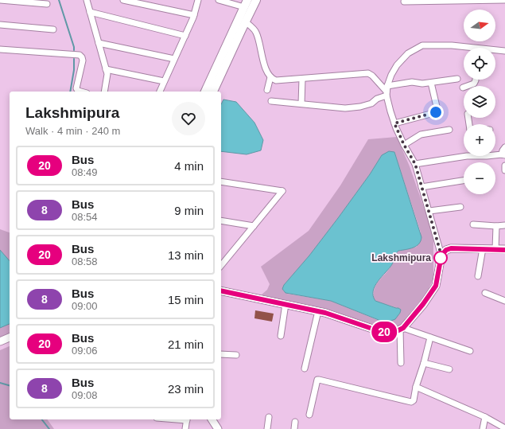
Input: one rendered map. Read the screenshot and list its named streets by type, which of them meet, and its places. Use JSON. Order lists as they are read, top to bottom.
{
  "places": ["Lakshmipura"],
  "lines": ["bus line 20"],
  "north": "right",
  "page": {
    "on_map": "20",
    "map_buttons": ["+", "−"],
    "heading": ["Lakshmipura", "Walk · 4 min · 240 m"],
    "list": [
      {
        "mark": "20",
        "name": "Bus",
        "note": "08:49",
        "value": "4 min"
      },
      {
        "mark": "8",
        "name": "Bus",
        "note": "08:54",
        "value": "9 min"
      },
      {
        "mark": "20",
        "name": "Bus",
        "note": "08:58",
        "value": "13 min"
      },
      {
        "mark": "8",
        "name": "Bus",
        "note": "09:00",
        "value": "15 min"
      },
      {
        "mark": "20",
        "name": "Bus",
        "note": "09:06",
        "value": "21 min"
      },
      {
        "mark": "8",
        "name": "Bus",
        "note": "09:08",
        "value": "23 min"
      }
    ]
  }
}
